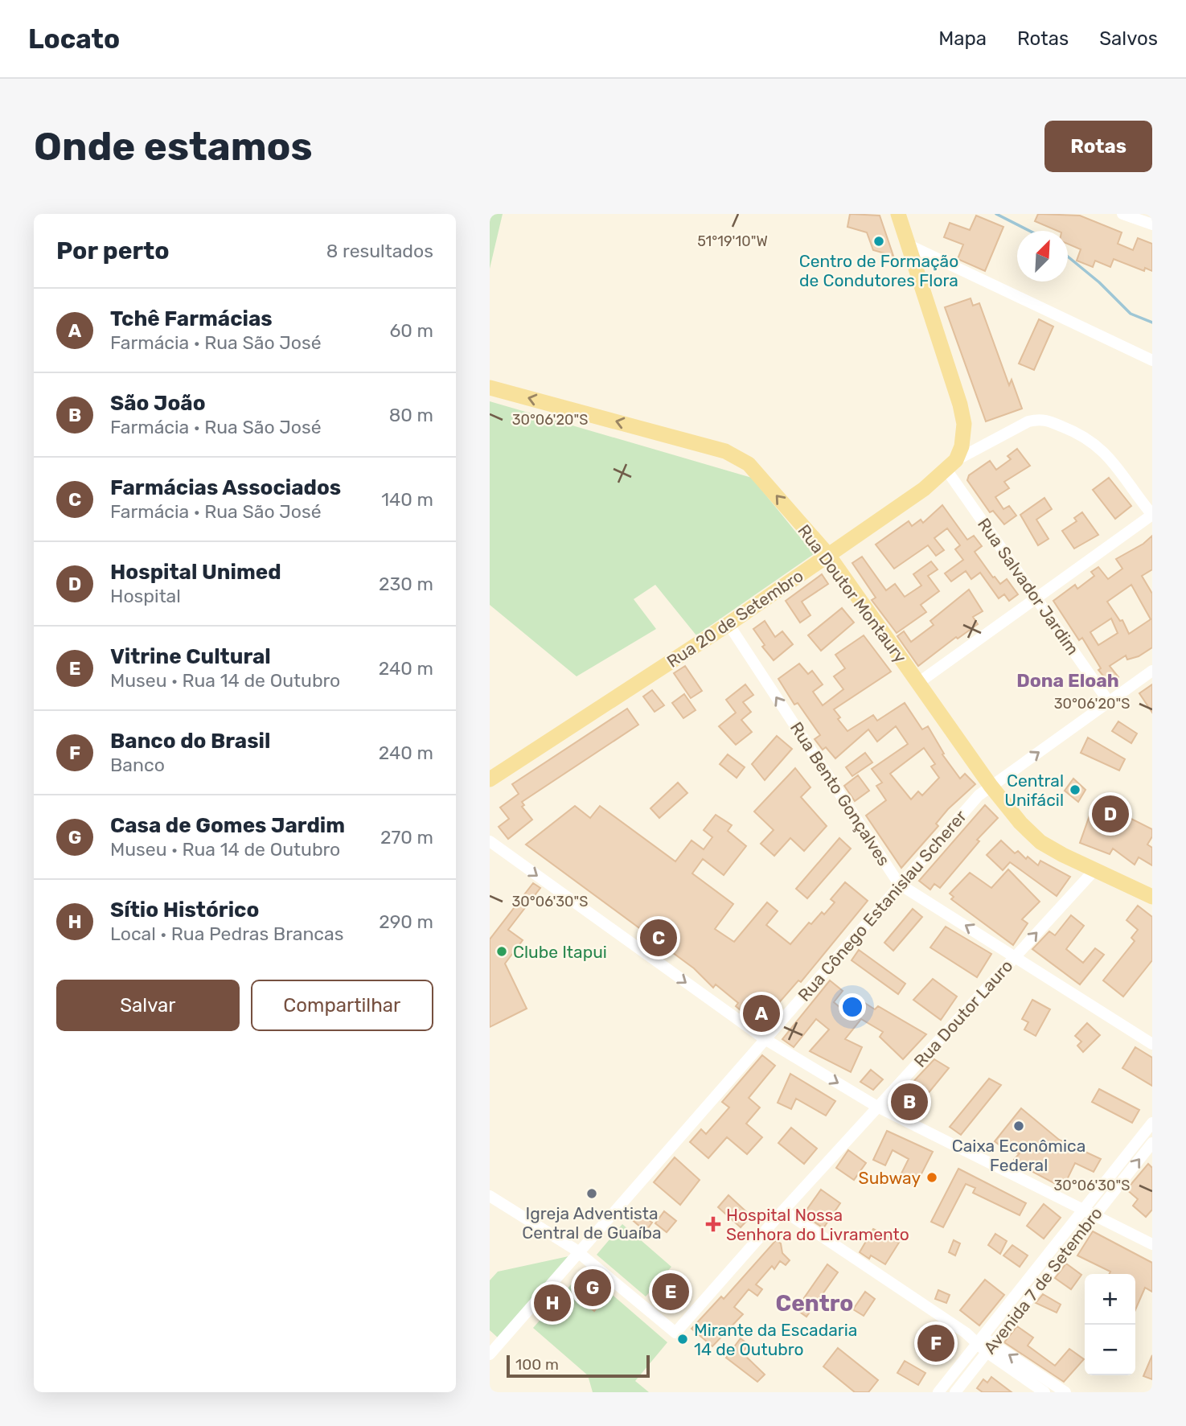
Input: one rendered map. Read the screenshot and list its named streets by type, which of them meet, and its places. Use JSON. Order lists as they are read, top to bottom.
{
  "streets": {
    "main road": ["Rua Doutor Montaury", "Rua 20 de Setembro"],
    "street": [
      "Rua Salvador Jardim",
      "Rua Bento Gonçalves",
      "Rua Cônego Estanislau Scherer",
      "Rua Doutor Lauro",
      "Avenida 7 de Setembro"
    ]
  },
  "crossings": [
    ["Rua Salvador Jardim", "Rua 20 de Setembro"],
    ["Rua Salvador Jardim", "Rua Cônego Estanislau Scherer"],
    ["Rua Doutor Montaury", "Rua 20 de Setembro"],
    ["Rua Doutor Montaury", "Rua Cônego Estanislau Scherer"],
    ["Rua Doutor Montaury", "Rua Doutor Lauro"],
    ["Rua 20 de Setembro", "Rua Bento Gonçalves"],
    ["Rua Bento Gonçalves", "Rua Cônego Estanislau Scherer"],
    ["Rua Bento Gonçalves", "Rua Doutor Lauro"],
    ["Rua Cônego Estanislau Scherer", "Rua Doutor Lauro"]
  ],
  "one_way": ["Rua Doutor Montaury", "Rua Bento Gonçalves"],
  "districts": ["Dona Eloah", "Centro"],
  "places": {
    "other": [
      "Centro de Formação de Condutores Flora",
      "Central Unifácil",
      "Clube Itapui",
      "Caixa Econômica Federal",
      "Subway",
      "Igreja Adventista Central de Guaíba",
      "Mirante da Escadaria 14 de Outubro"
    ],
    "health": ["Hospital Nossa Senhora do Livramento"]
  },
  "scale_bar": "100 m",
  "north": "top right",
  "page": {
    "header": "Locato",
    "nav": ["Mapa", "Rotas", "Salvos"],
    "buttons": [
      "Rotas",
      ["Salvar", "Compartilhar"]
    ],
    "title": "Onde estamos",
    "heading": ["Por perto", "8 resultados"],
    "list": [
      {
        "mark": "A",
        "name": "Tchê Farmácias",
        "note": "Farmácia · Rua São José",
        "value": "60 m"
      },
      {
        "mark": "B",
        "name": "São João",
        "note": "Farmácia · Rua São José",
        "value": "80 m"
      },
      {
        "mark": "C",
        "name": "Farmácias Associados",
        "note": "Farmácia · Rua São José",
        "value": "140 m"
      },
      {
        "mark": "D",
        "name": "Hospital Unimed",
        "note": "Hospital",
        "value": "230 m"
      },
      {
        "mark": "E",
        "name": "Vitrine Cultural",
        "note": "Museu · Rua 14 de Outubro",
        "value": "240 m"
      },
      {
        "mark": "F",
        "name": "Banco do Brasil",
        "note": "Banco",
        "value": "240 m"
      },
      {
        "mark": "G",
        "name": "Casa de Gomes Jardim",
        "note": "Museu · Rua 14 de Outubro",
        "value": "270 m"
      },
      {
        "mark": "H",
        "name": "Sítio Histórico",
        "note": "Local · Rua Pedras Brancas",
        "value": "290 m"
      }
    ],
    "pins": [
      "D",
      "C",
      "A",
      "B",
      "G",
      "E",
      "H",
      "F"
    ],
    "map_buttons": ["+", "−"],
    "scale": "100 m"
  },
  "coordinates": ["51°19'10\"W", "30°06'20\"S", "30°06'30\"S"]
}
